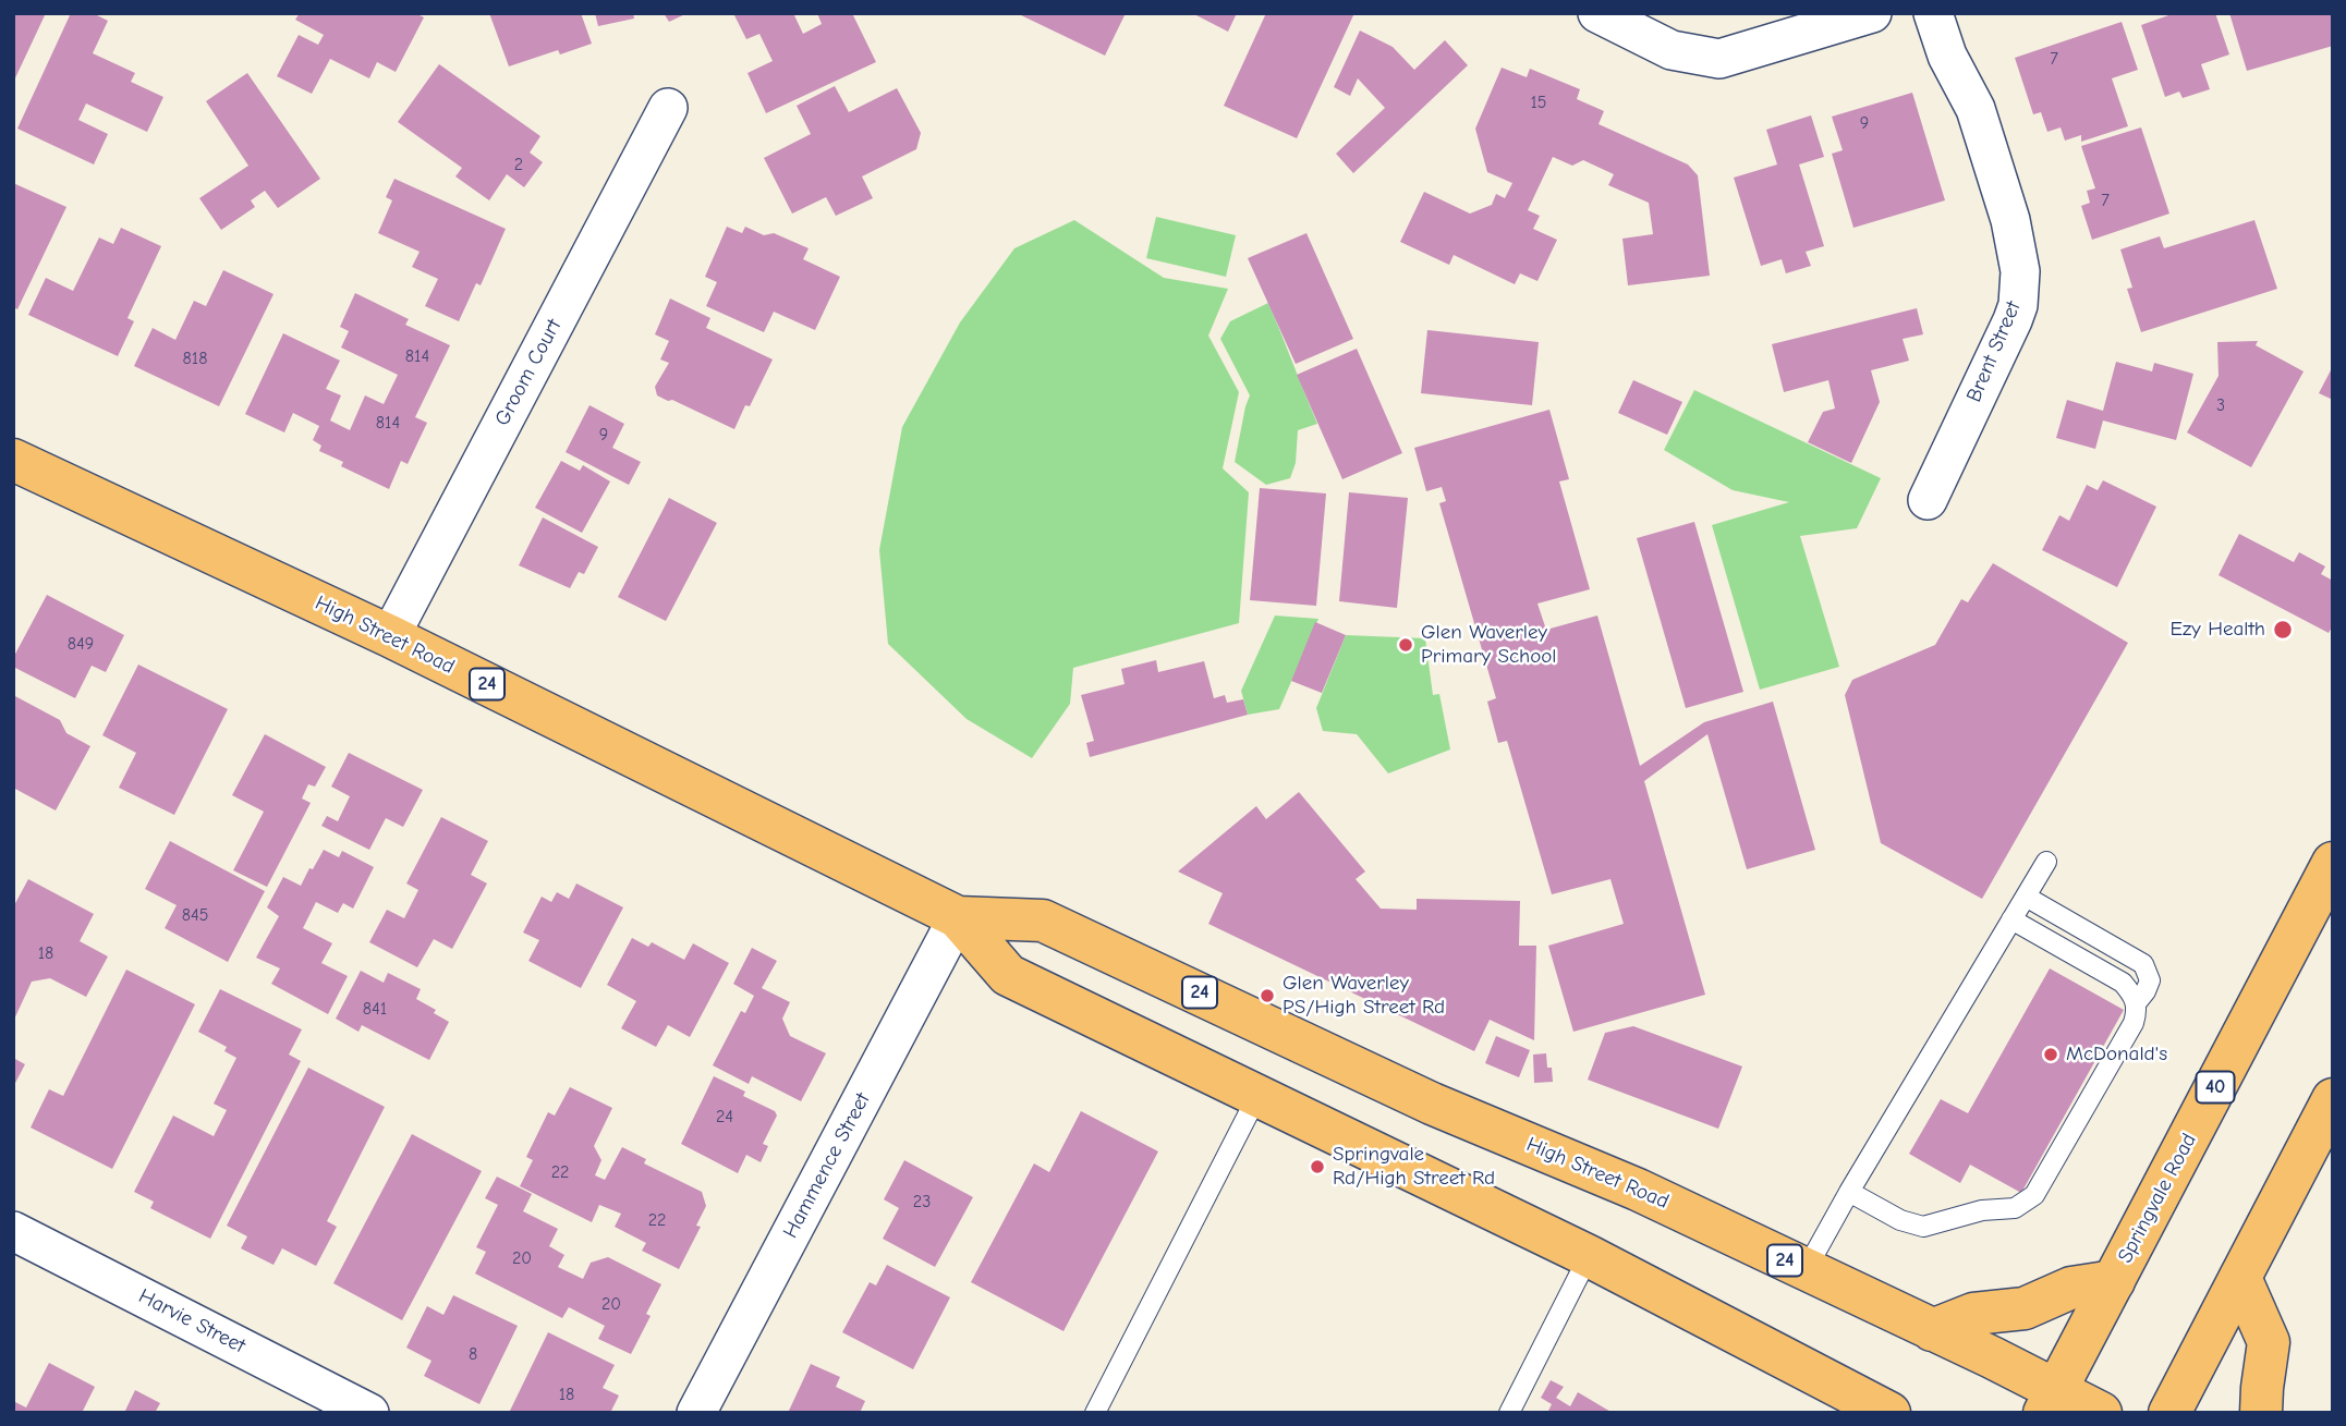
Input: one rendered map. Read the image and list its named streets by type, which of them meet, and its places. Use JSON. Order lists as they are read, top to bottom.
{
  "streets": {
    "main road": [
      "High Street Road",
      "24",
      "40",
      "Springvale Road"
    ],
    "street": [
      "Brent Street",
      "Groom Court",
      "Hammence Street",
      "Harvie Street"
    ]
  },
  "crossings": [
    ["Groom Court", "High Street Road"],
    ["High Street Road", "Hammence Street"],
    ["High Street Road", "Springvale Road"]
  ],
  "places": [
    "Ezy Health",
    "Glen Waverley Primary School",
    "Glen Waverley PS/High Street Rd",
    "McDonald's",
    "Springvale Rd/High Street Rd"
  ],
  "house_numbers": [
    "7",
    "15",
    "9",
    "2",
    "7",
    "814",
    "818",
    "3",
    "814",
    "9",
    "849",
    "845",
    "18",
    "841",
    "24",
    "22",
    "23",
    "22",
    "20",
    "20",
    "8",
    "18"
  ]
}
